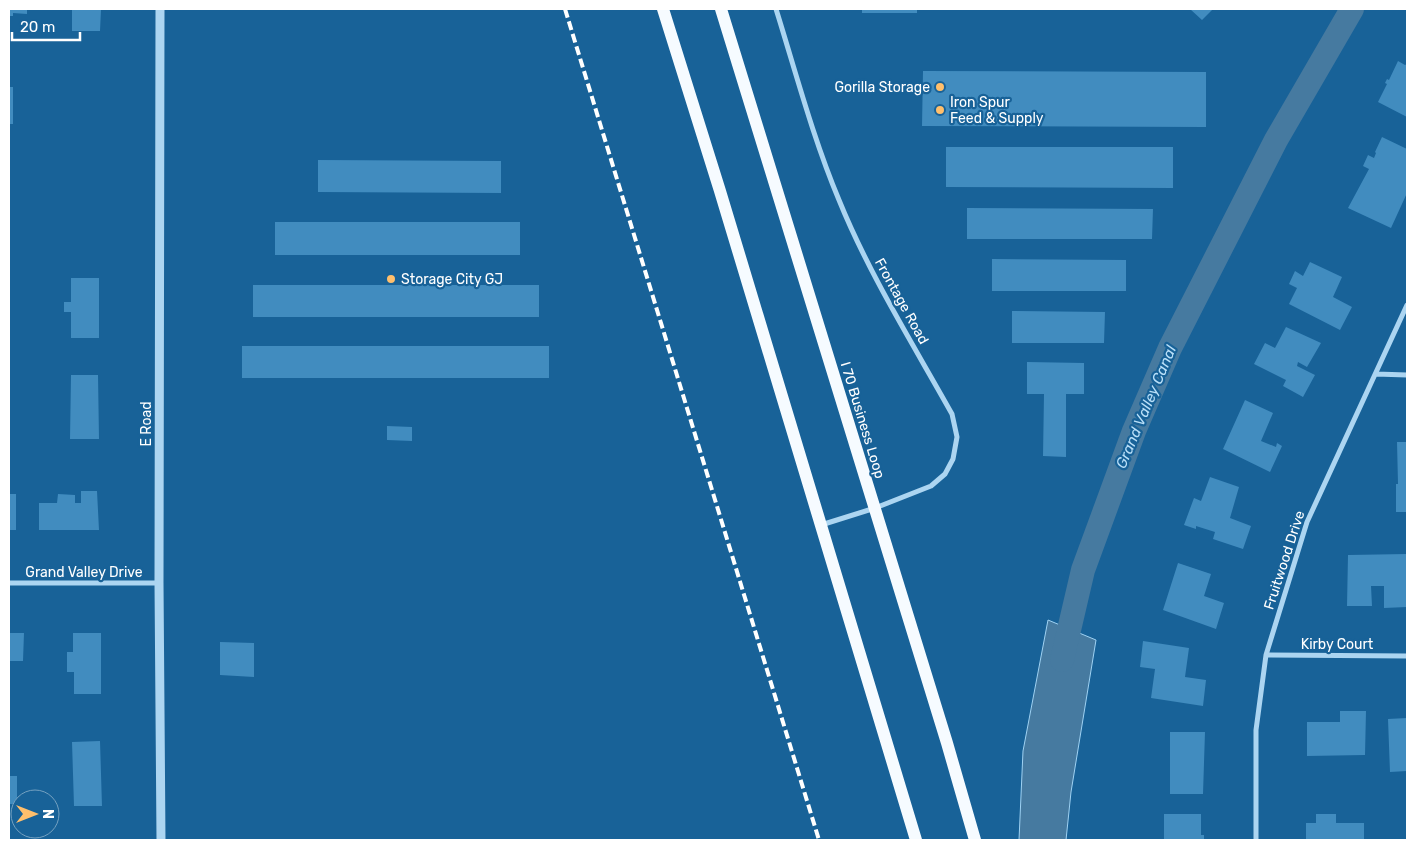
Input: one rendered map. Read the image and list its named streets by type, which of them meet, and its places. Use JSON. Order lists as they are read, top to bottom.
{
  "streets": {
    "main road": ["I 70 Business Loop"],
    "street": [
      "Frontage Road",
      "E Road",
      "Fruitwood Drive",
      "Grand Valley Drive",
      "Kirby Court"
    ]
  },
  "crossings": [
    ["Frontage Road", "I 70 Business Loop"],
    ["E Road", "Grand Valley Drive"],
    ["Fruitwood Drive", "Kirby Court"]
  ],
  "water": ["Grand Valley Canal"],
  "places": ["Gorilla Storage", "Iron Spur Feed & Supply", "Storage City GJ"],
  "scale_bar": "20 m",
  "north": "right"
}
